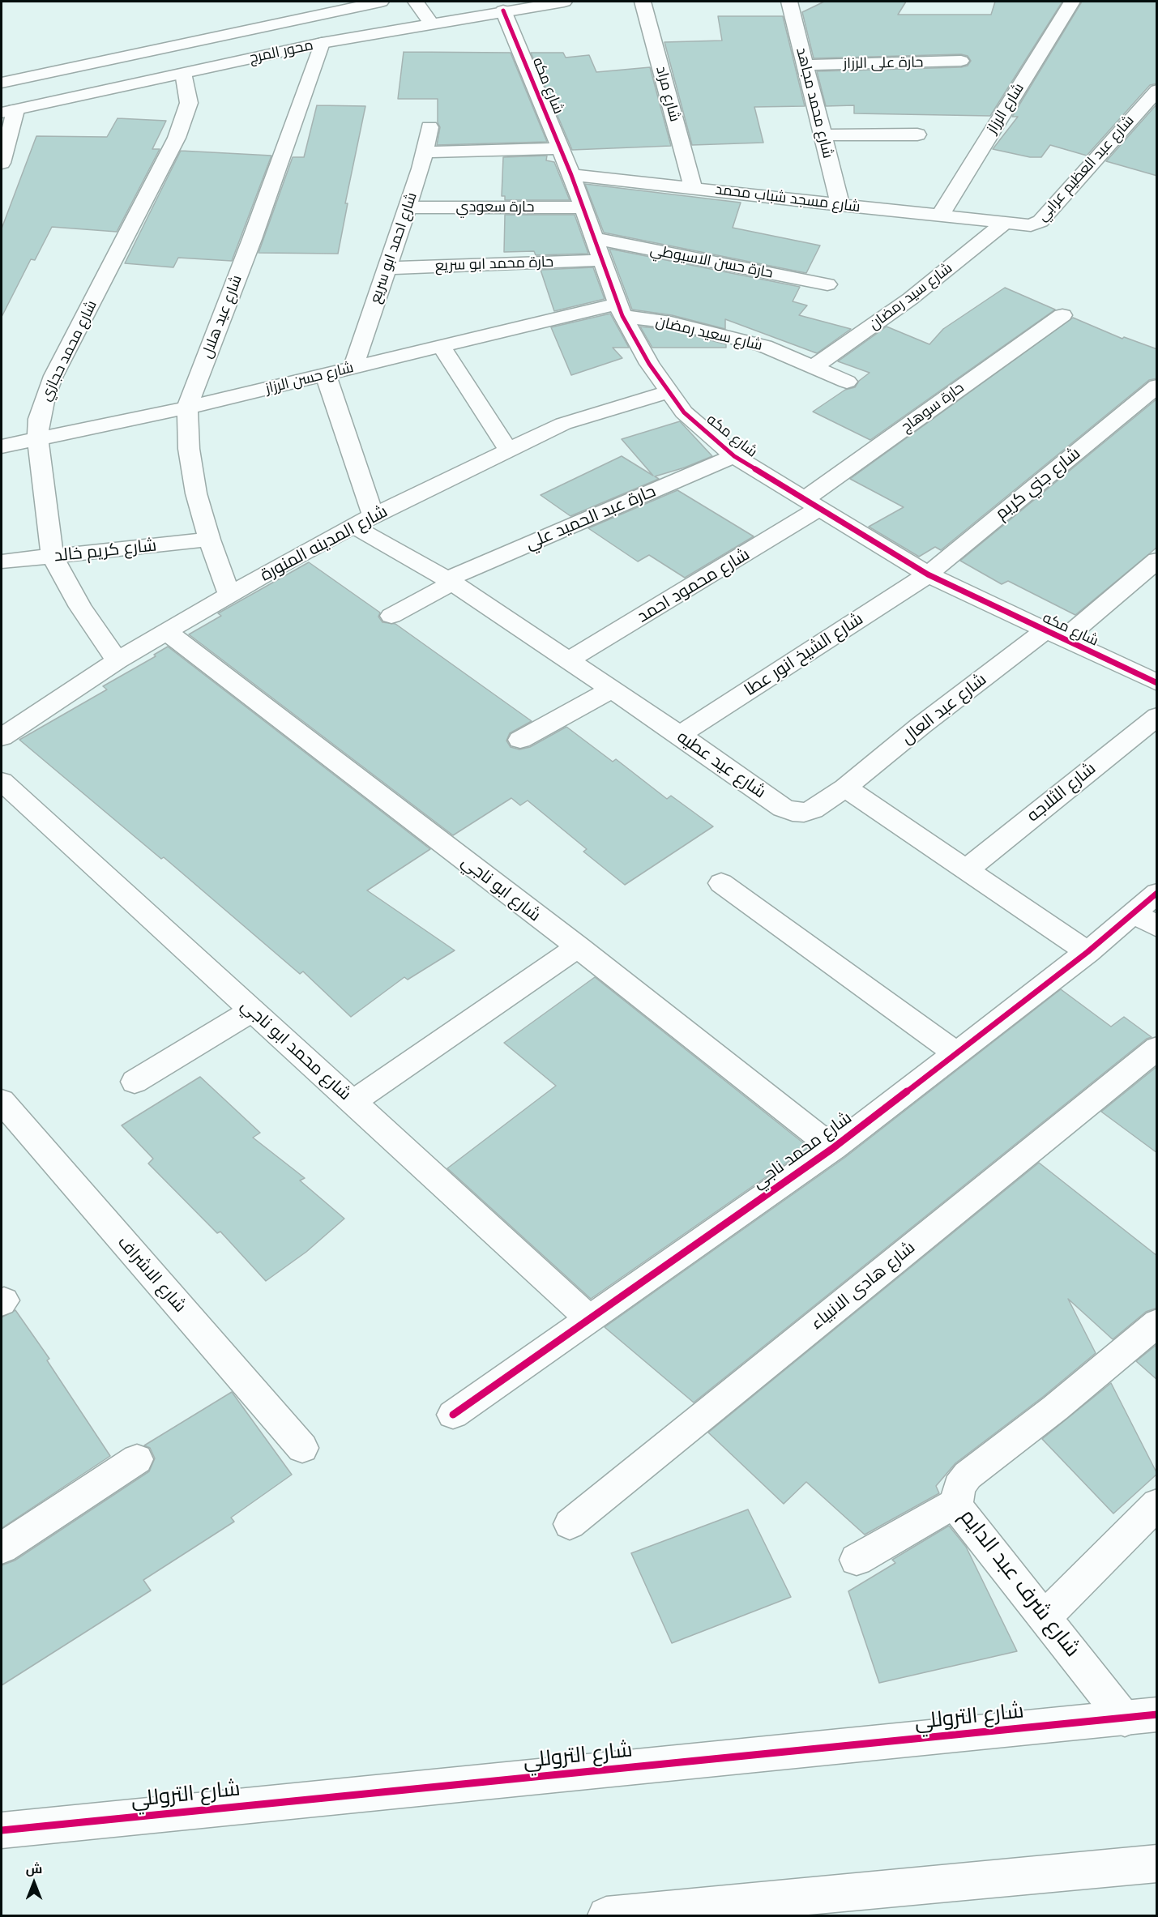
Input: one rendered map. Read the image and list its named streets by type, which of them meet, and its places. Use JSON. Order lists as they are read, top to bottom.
{
  "streets": {
    "street": [
      "محور المرج",
      "حارة على الرزاز",
      "شارع مكه",
      "شارع مراد",
      "شارع محمد مجاهد",
      "شارع الرزاز",
      "شارع عبد العظيم عرابي",
      "شارع مسجد شباب محمد",
      "حارة سعودي",
      "شارع احمد ابو سريع",
      "حارة حسن الاسيوطي",
      "حارة محمد ابو سريع",
      "شارع سيد رمضان",
      "شارع عيد هلال",
      "شارع سعيد رمضان",
      "شارع محمد حجازي",
      "شارع حسن الرزاز",
      "حارة سوهاج",
      "شارع جني كريم",
      "حارة عبد الحميد علي",
      "شارع المدينه المنورة",
      "شارع كريم خالد",
      "شارع محمود احمد",
      "شارع الشيخ انور عطا",
      "شارع عبد العال",
      "شارع عيد عطيه",
      "شارع الثلاجه",
      "شارع ابو ناجي",
      "شارع محمد ابو ناجي",
      "شارع محمد ناجي",
      "شارع الاشراف",
      "شارع هادى الانبياء",
      "شارع شرف عبد الدايم",
      "شارع التروللي"
    ]
  },
  "crossings": [
    ["محور المرج", "شارع مكه"],
    ["محور المرج", "شارع عيد هلال"],
    ["محور المرج", "شارع محمد حجازي"],
    ["حارة على الرزاز", "شارع محمد مجاهد"],
    ["شارع مكه", "شارع مسجد شباب محمد"],
    ["شارع مكه", "حارة سعودي"],
    ["شارع مكه", "حارة حسن الاسيوطي"],
    ["شارع مكه", "حارة محمد ابو سريع"],
    ["شارع مكه", "شارع سعيد رمضان"],
    ["شارع مكه", "شارع حسن الرزاز"],
    ["شارع مكه", "حارة سوهاج"],
    ["شارع مكه", "شارع جني كريم"],
    ["شارع مكه", "حارة عبد الحميد علي"],
    ["شارع مكه", "شارع المدينه المنورة"],
    ["شارع مكه", "شارع محمود احمد"],
    ["شارع مكه", "شارع الشيخ انور عطا"],
    ["شارع مكه", "شارع عبد العال"],
    ["شارع مراد", "شارع مسجد شباب محمد"],
    ["شارع محمد مجاهد", "شارع مسجد شباب محمد"],
    ["شارع الرزاز", "شارع مسجد شباب محمد"],
    ["شارع عبد العظيم عرابي", "شارع مسجد شباب محمد"],
    ["شارع عبد العظيم عرابي", "شارع سيد رمضان"],
    ["شارع مسجد شباب محمد", "شارع سيد رمضان"],
    ["حارة سعودي", "شارع احمد ابو سريع"],
    ["شارع احمد ابو سريع", "حارة محمد ابو سريع"],
    ["شارع احمد ابو سريع", "شارع حسن الرزاز"],
    ["شارع سيد رمضان", "شارع سعيد رمضان"],
    ["شارع عيد هلال", "شارع حسن الرزاز"],
    ["شارع عيد هلال", "شارع المدينه المنورة"],
    ["شارع عيد هلال", "شارع كريم خالد"],
    ["شارع سعيد رمضان", "شارع حسن الرزاز"],
    ["شارع محمد حجازي", "شارع حسن الرزاز"],
    ["شارع محمد حجازي", "شارع المدينه المنورة"],
    ["شارع محمد حجازي", "شارع كريم خالد"],
    ["حارة سوهاج", "شارع محمود احمد"],
    ["شارع جني كريم", "شارع الشيخ انور عطا"],
    ["حارة عبد الحميد علي", "شارع عيد عطيه"],
    ["شارع المدينه المنورة", "شارع عيد عطيه"],
    ["شارع المدينه المنورة", "شارع ابو ناجي"],
    ["شارع محمود احمد", "شارع عيد عطيه"],
    ["شارع الشيخ انور عطا", "شارع عيد عطيه"],
    ["شارع عبد العال", "شارع عيد عطيه"],
    ["شارع ابو ناجي", "شارع محمد ناجي"],
    ["شارع محمد ابو ناجي", "شارع محمد ناجي"],
    ["شارع شرف عبد الدايم", "شارع التروللي"]
  ],
  "north": "top"
}
